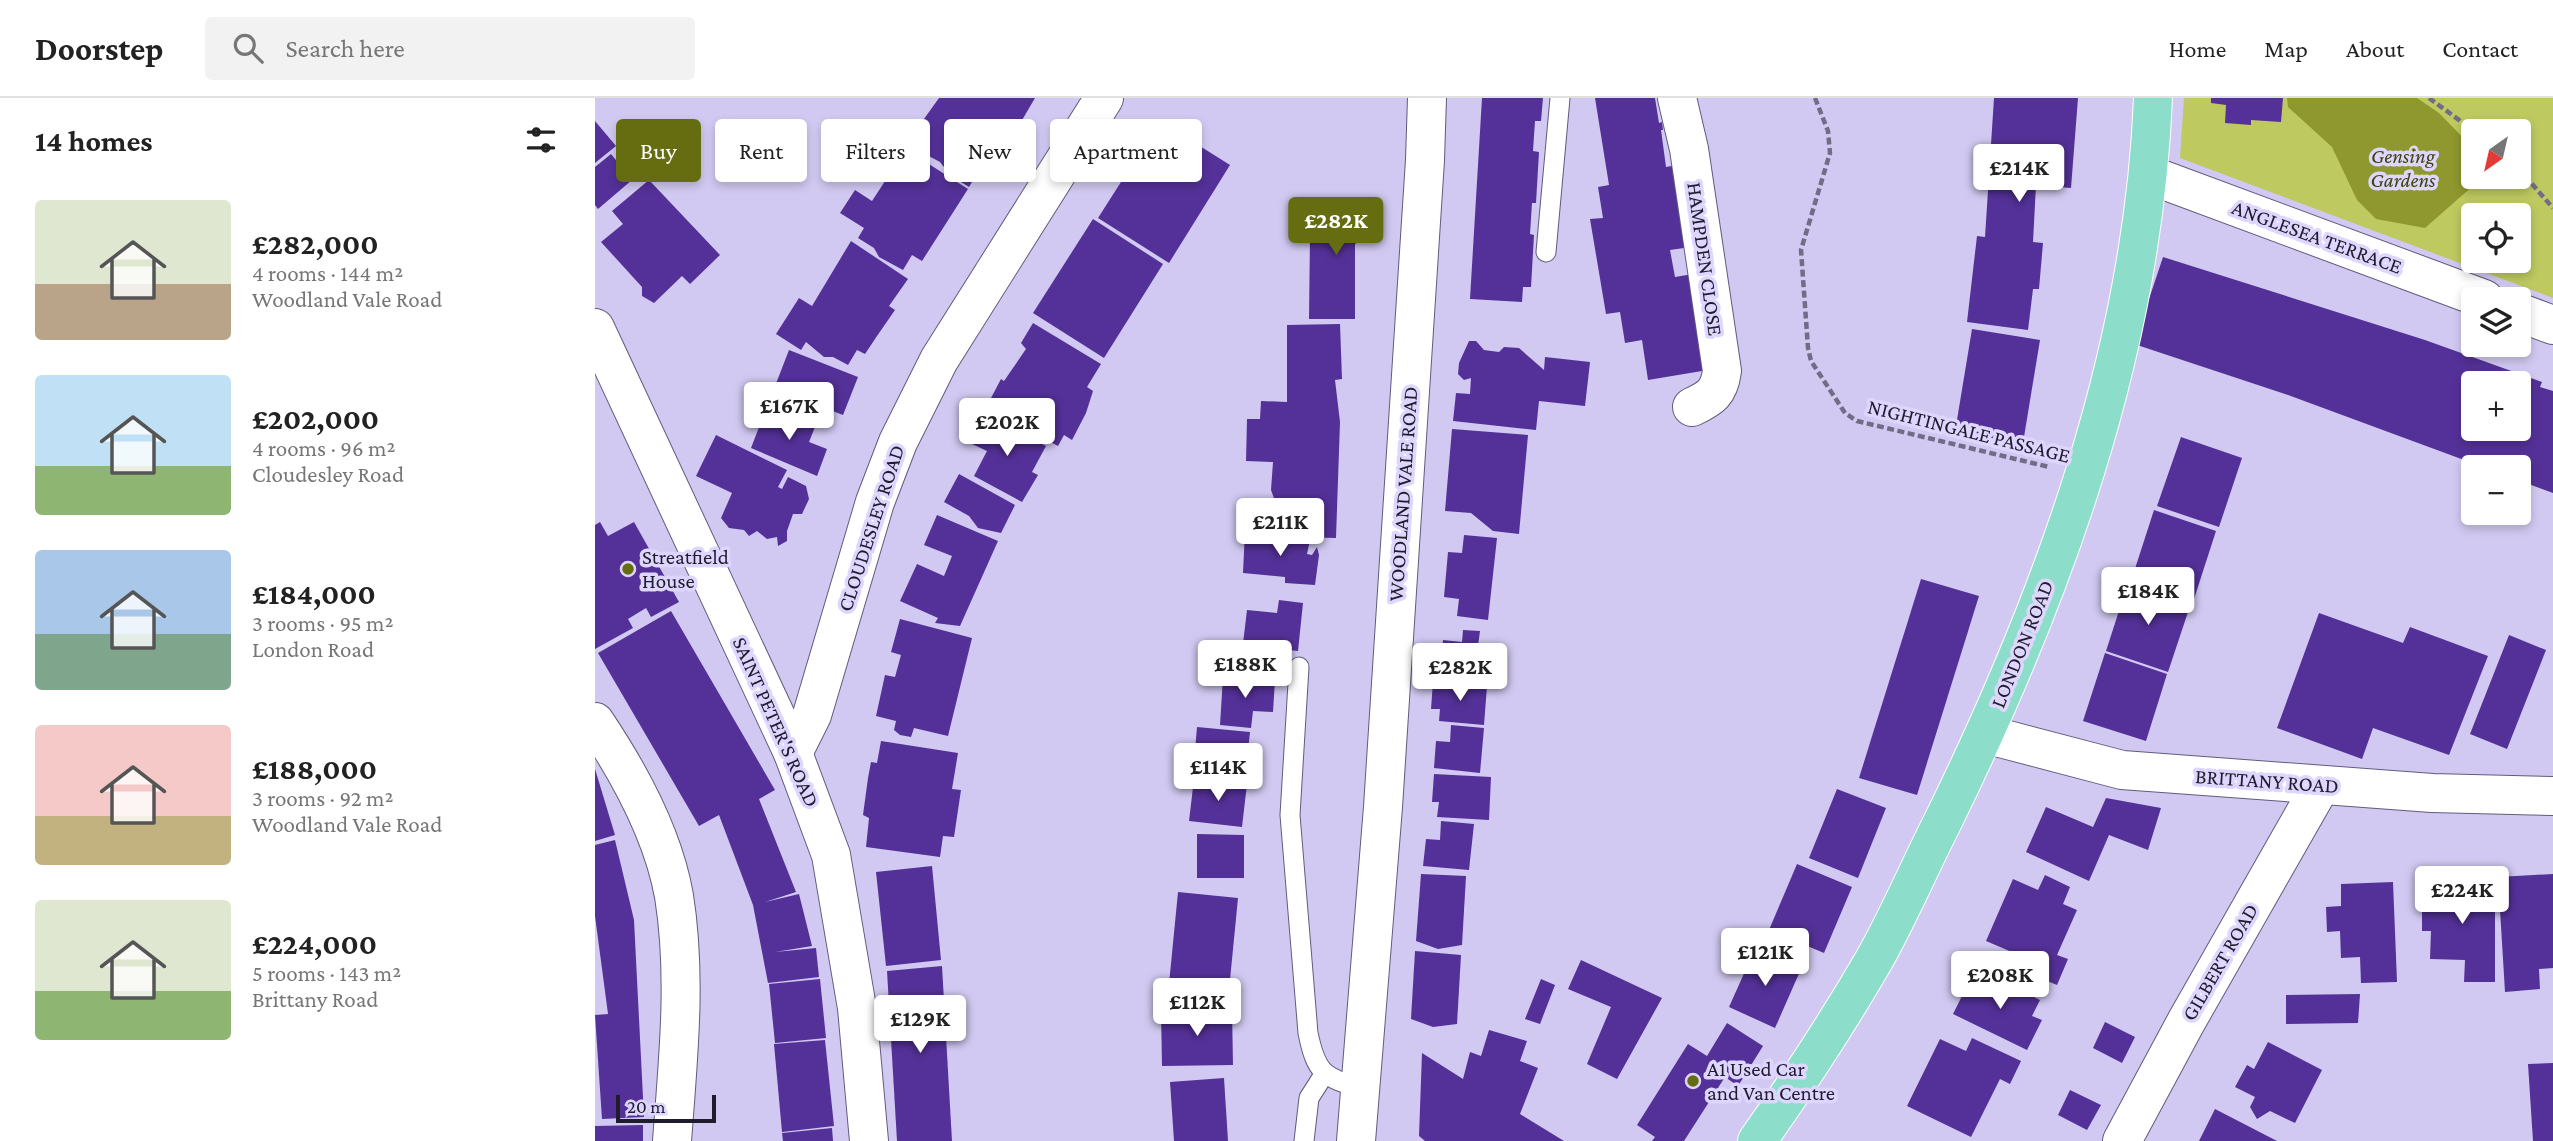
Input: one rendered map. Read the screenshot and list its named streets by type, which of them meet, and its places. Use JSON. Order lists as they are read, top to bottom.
{
  "streets": {
    "main road": ["LONDON ROAD"],
    "street": [
      "ANGLESEA TERRACE",
      "HAMPDEN CLOSE",
      "WOODLAND VALE ROAD",
      "CLOUDESLEY ROAD",
      "SAINT PETER'S ROAD",
      "BRITTANY ROAD",
      "GILBERT ROAD"
    ],
    "path": ["NIGHTINGALE PASSAGE"]
  },
  "crossings": [
    ["ANGLESEA TERRACE", "LONDON ROAD"],
    ["NIGHTINGALE PASSAGE", "LONDON ROAD"],
    ["CLOUDESLEY ROAD", "SAINT PETER'S ROAD"],
    ["LONDON ROAD", "BRITTANY ROAD"],
    ["BRITTANY ROAD", "GILBERT ROAD"]
  ],
  "parks": ["Gensing Gardens"],
  "places": ["Streatfield House", "A1 Used Car and Van Centre"],
  "scale_bar": "20 m",
  "north": "bottom left",
  "page": {
    "header": "Doorstep",
    "search": "Search here",
    "nav": [
      "Home",
      "Map",
      "About",
      "Contact"
    ],
    "heading": "14 homes",
    "map_buttons": ["+", "−"],
    "chip": [
      "Buy",
      "Rent",
      "Filters",
      "New",
      "Apartment"
    ],
    "price": [
      "£214K",
      "£282K",
      "£167K",
      "£202K",
      "£211K",
      "£184K",
      "£188K",
      "£282K",
      "£114K",
      "£224K",
      "£121K",
      "£208K",
      "£112K",
      "£129K"
    ],
    "list": [
      {
        "name": "£282,000",
        "note": "4 rooms · 144 m² · Woodland Vale Road"
      },
      {
        "name": "£202,000",
        "note": "4 rooms · 96 m² · Cloudesley Road"
      },
      {
        "name": "£184,000",
        "note": "3 rooms · 95 m² · London Road"
      },
      {
        "name": "£188,000",
        "note": "3 rooms · 92 m² · Woodland Vale Road"
      },
      {
        "name": "£224,000",
        "note": "5 rooms · 143 m² · Brittany Road"
      }
    ],
    "scale": "20 m"
  }
}
